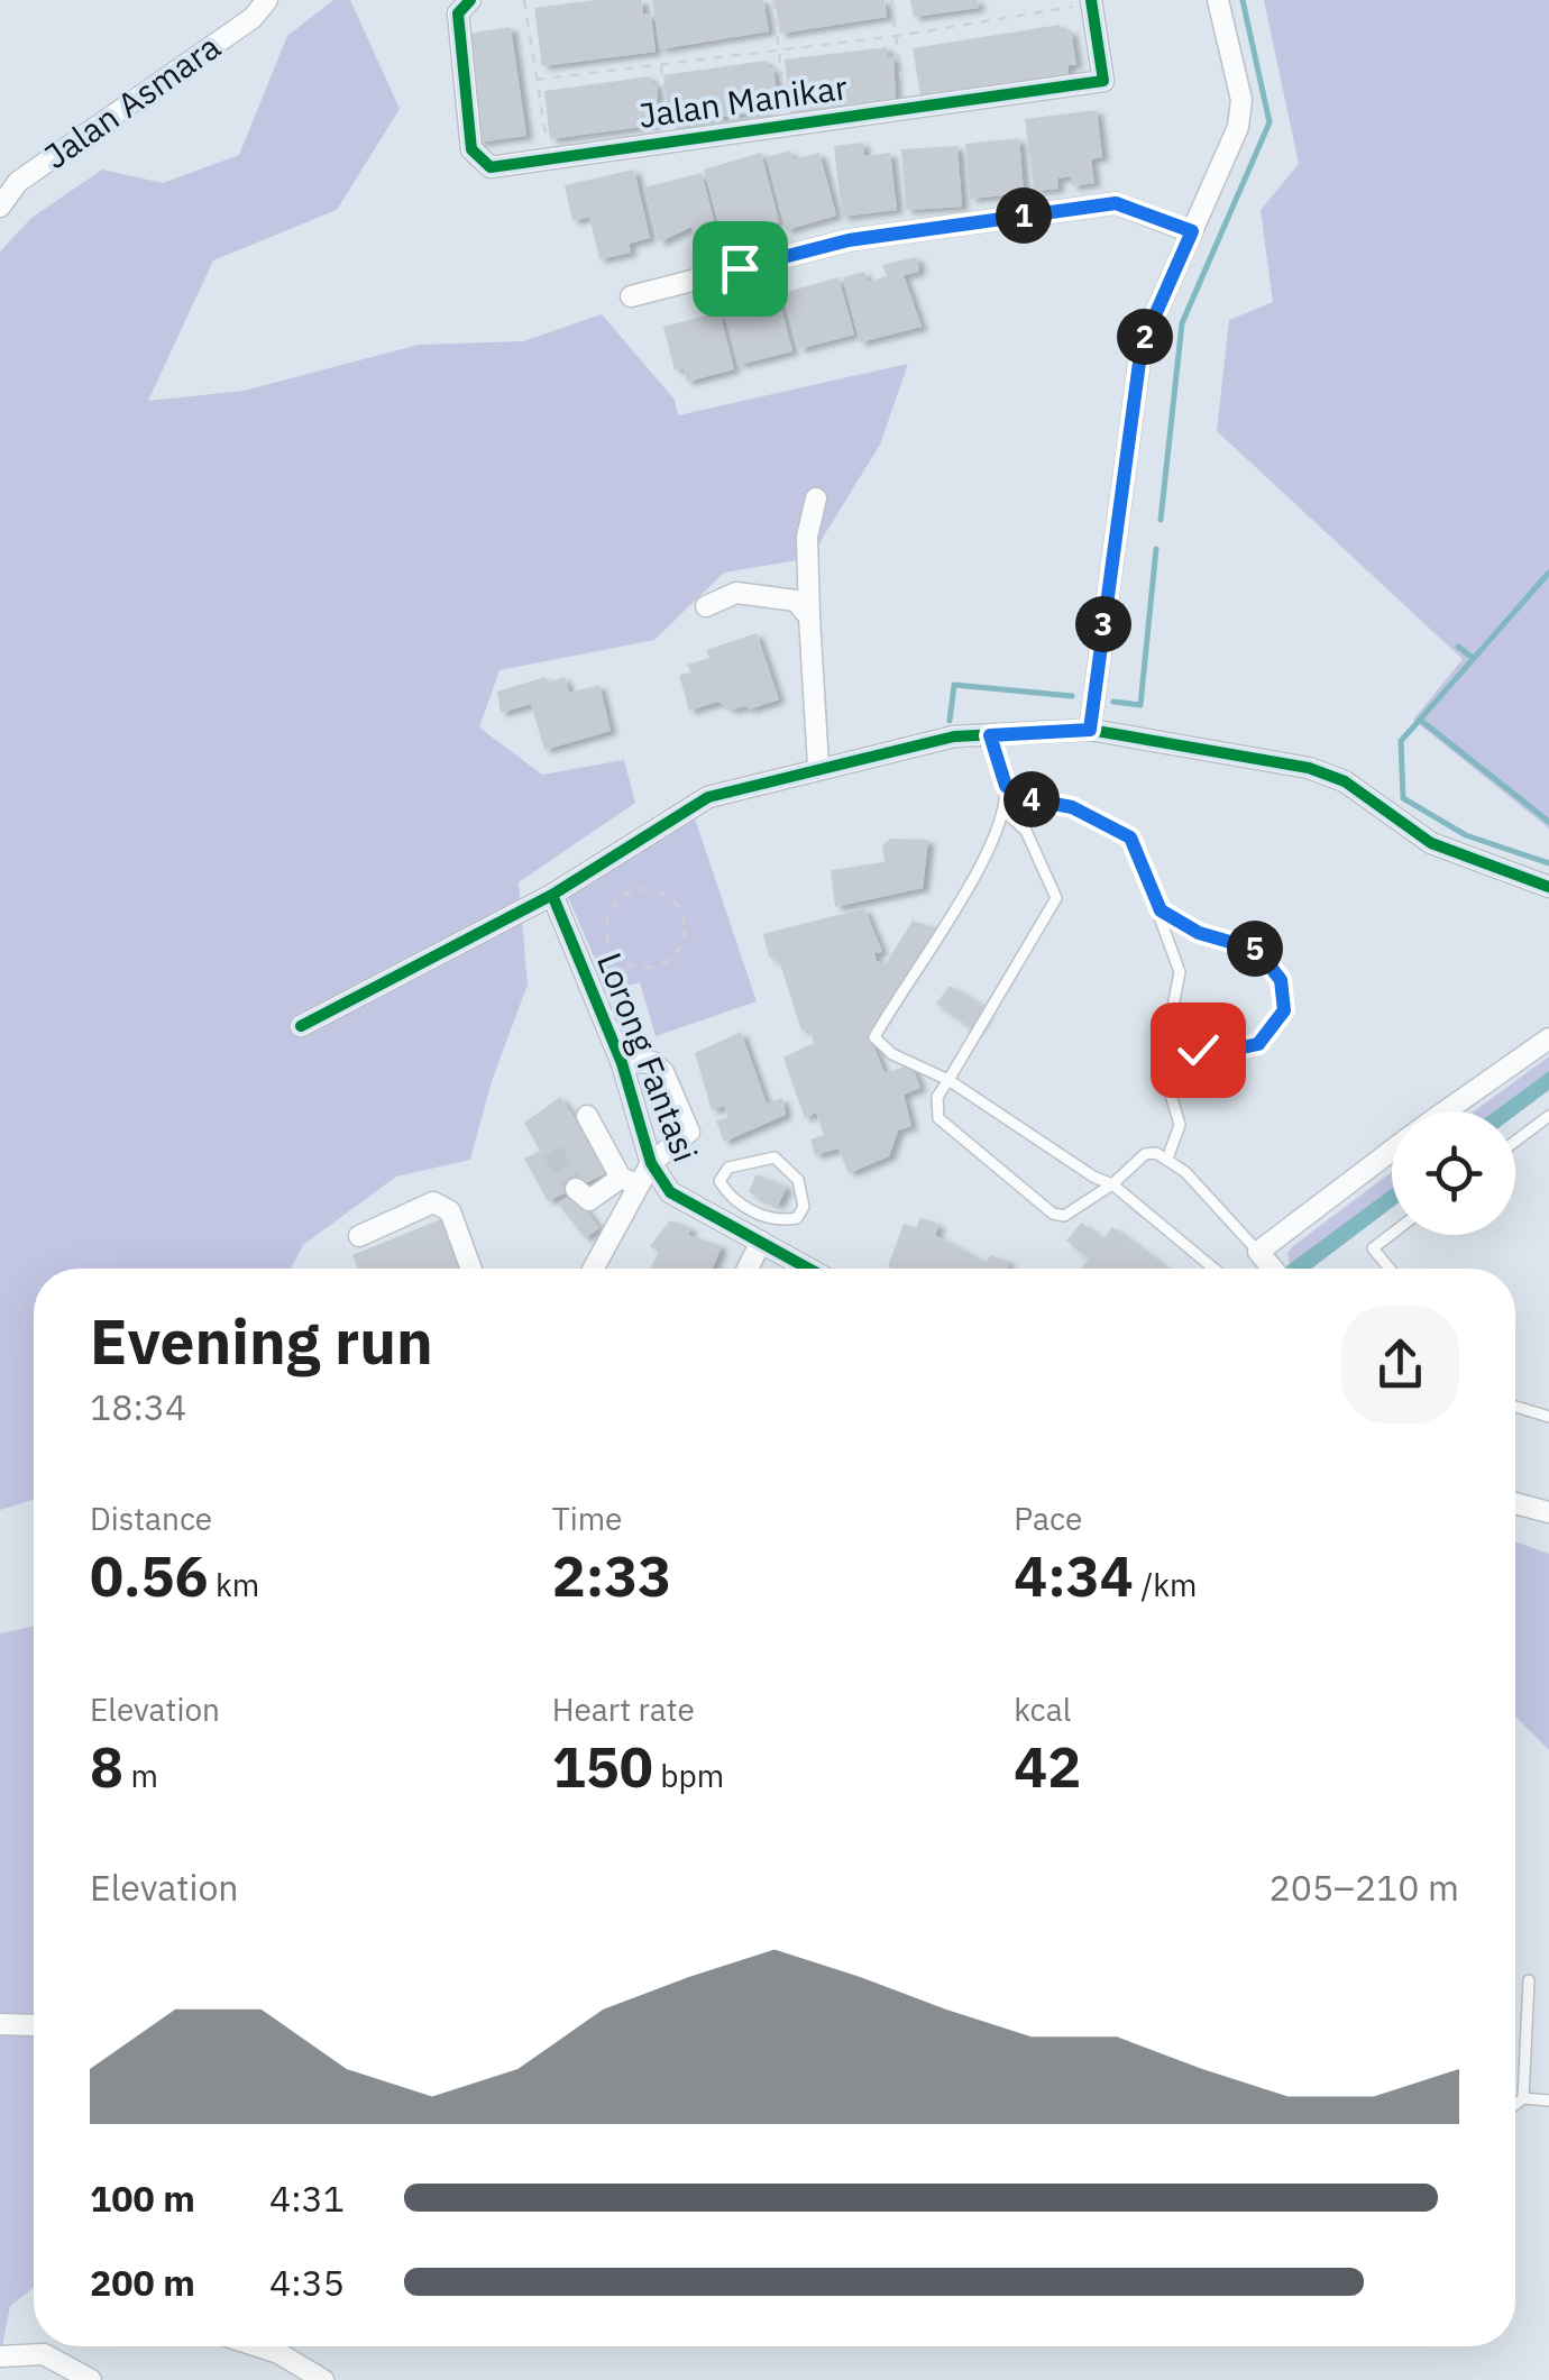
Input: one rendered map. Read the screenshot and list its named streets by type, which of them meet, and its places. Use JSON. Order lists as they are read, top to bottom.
{
  "streets": {
    "street": ["Jalan Asmara", "Jalan Manikar", "Lorong Fantasi"]
  },
  "page": {
    "pins": [
      "1",
      "2",
      "3",
      "4",
      "5"
    ],
    "heading": ["Evening run", "18:34"],
    "stats": [
      ["Distance", "0.56 km"],
      ["Time", "2:33"],
      ["Pace", "4:34 /km"],
      ["Elevation", "8 m"],
      ["Heart rate", "150 bpm"],
      ["kcal", "42"]
    ],
    "chart": ["Elevation", "205–210 m"],
    "list": [
      {
        "name": "100 m",
        "note": "4:31"
      },
      {
        "name": "200 m",
        "note": "4:35"
      }
    ]
  }
}
